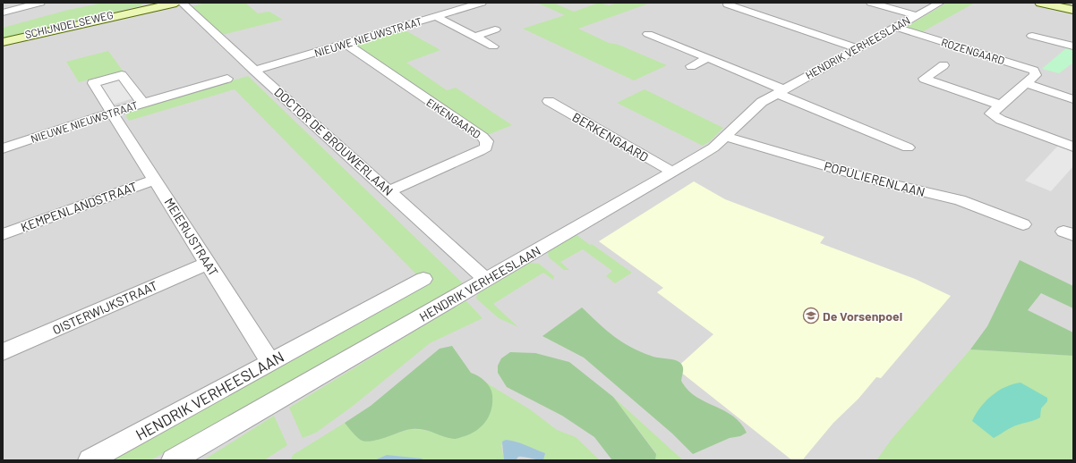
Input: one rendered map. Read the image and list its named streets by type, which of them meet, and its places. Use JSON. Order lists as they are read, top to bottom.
{
  "streets": {
    "main road": ["SCHIJNDELSEWEG"],
    "street": [
      "NIEUWE NIEUWSTRAAT",
      "HENDRIK VERHEESLAAN",
      "ROZENGAARD",
      "EIKENGAARD",
      "BERKENGAARD",
      "DOCTOR DE BROUWERLAAN",
      "POPULIERENLAAN",
      "KEMPENLANDSTRAAT",
      "MEIERIJSTRAAT",
      "OISTERWIJKSTRAAT"
    ]
  },
  "crossings": [
    ["NIEUWE NIEUWSTRAAT", "EIKENGAARD"],
    ["NIEUWE NIEUWSTRAAT", "DOCTOR DE BROUWERLAAN"],
    ["NIEUWE NIEUWSTRAAT", "MEIERIJSTRAAT"],
    ["HENDRIK VERHEESLAAN", "ROZENGAARD"],
    ["HENDRIK VERHEESLAAN", "BERKENGAARD"],
    ["HENDRIK VERHEESLAAN", "DOCTOR DE BROUWERLAAN"],
    ["HENDRIK VERHEESLAAN", "POPULIERENLAAN"],
    ["HENDRIK VERHEESLAAN", "MEIERIJSTRAAT"],
    ["EIKENGAARD", "DOCTOR DE BROUWERLAAN"],
    ["KEMPENLANDSTRAAT", "MEIERIJSTRAAT"],
    ["MEIERIJSTRAAT", "OISTERWIJKSTRAAT"]
  ],
  "places": {
    "school or university": ["De Vorsenpoel"]
  }
}
